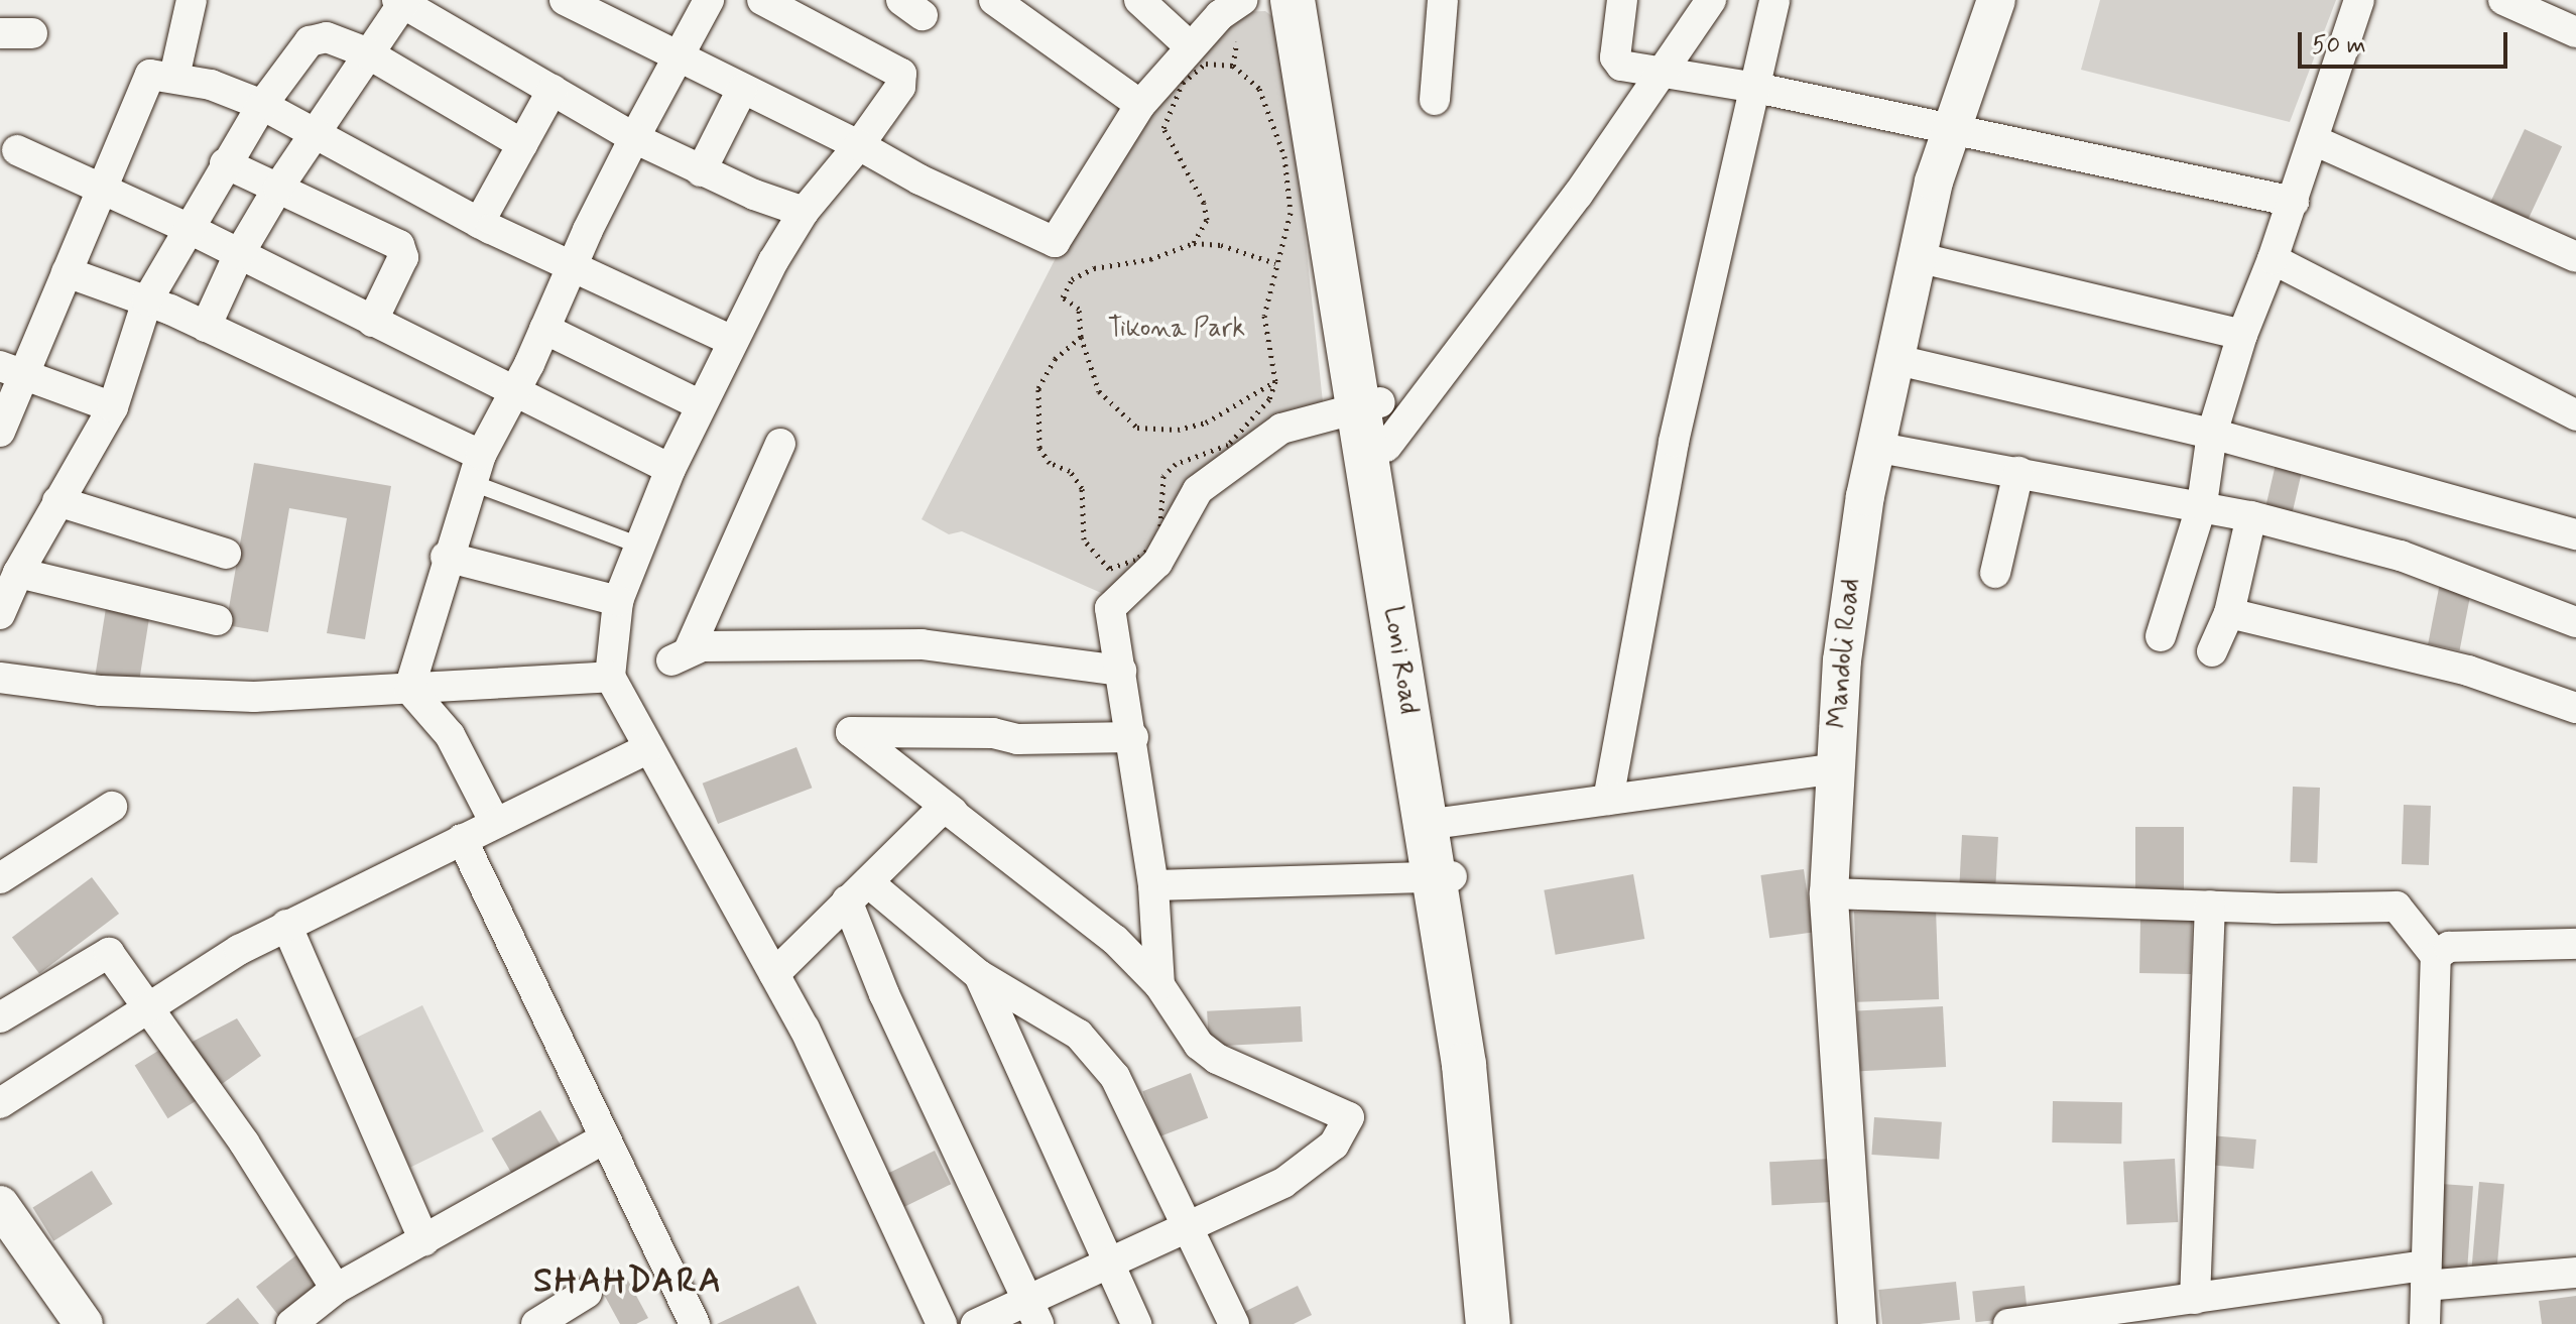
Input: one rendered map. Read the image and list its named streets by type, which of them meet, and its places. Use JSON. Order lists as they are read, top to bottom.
{
  "streets": {
    "highway": ["Loni Road"],
    "street": ["Mandoli Road"]
  },
  "districts": ["SHAHDARA"],
  "parks": ["Tikona Park"],
  "scale_bar": "50 m"
}
